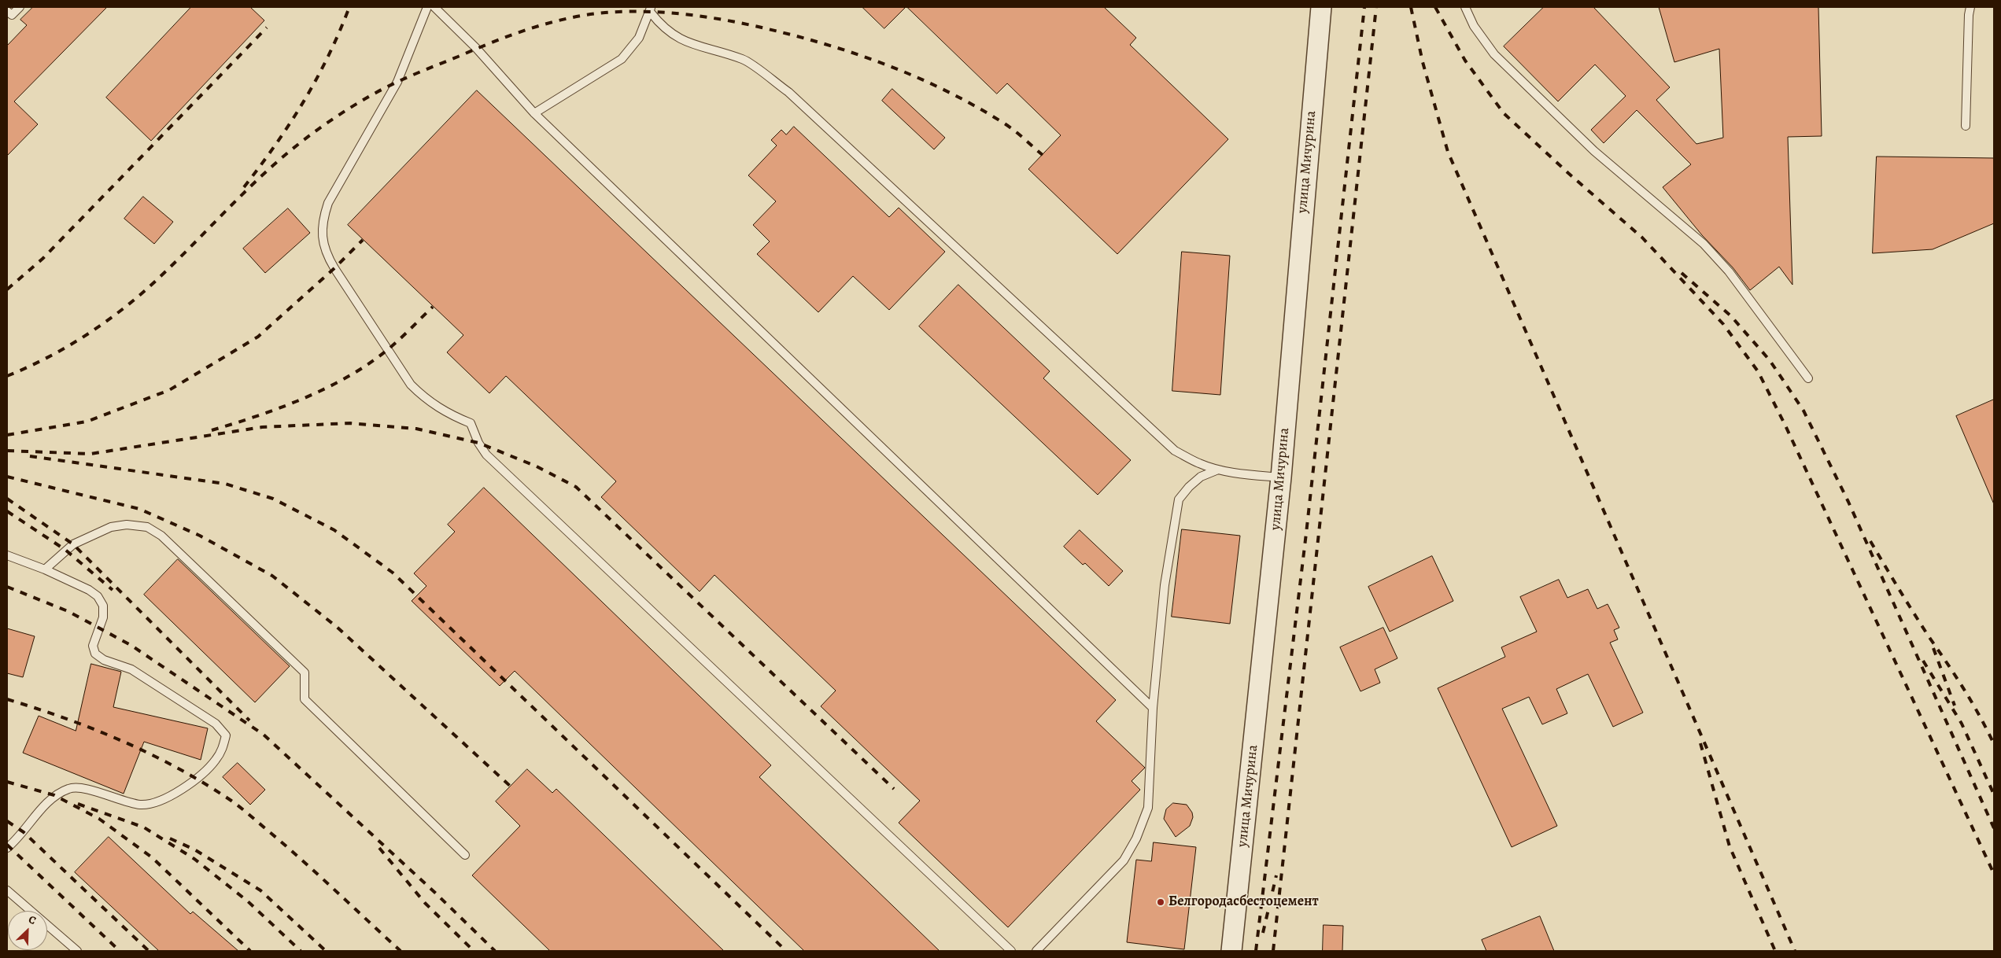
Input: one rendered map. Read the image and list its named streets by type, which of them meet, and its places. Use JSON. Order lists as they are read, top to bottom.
{
  "streets": {
    "street": ["улица Мичурина"]
  },
  "places": ["Белгородасбестоцемент"],
  "north": "top right"
}
